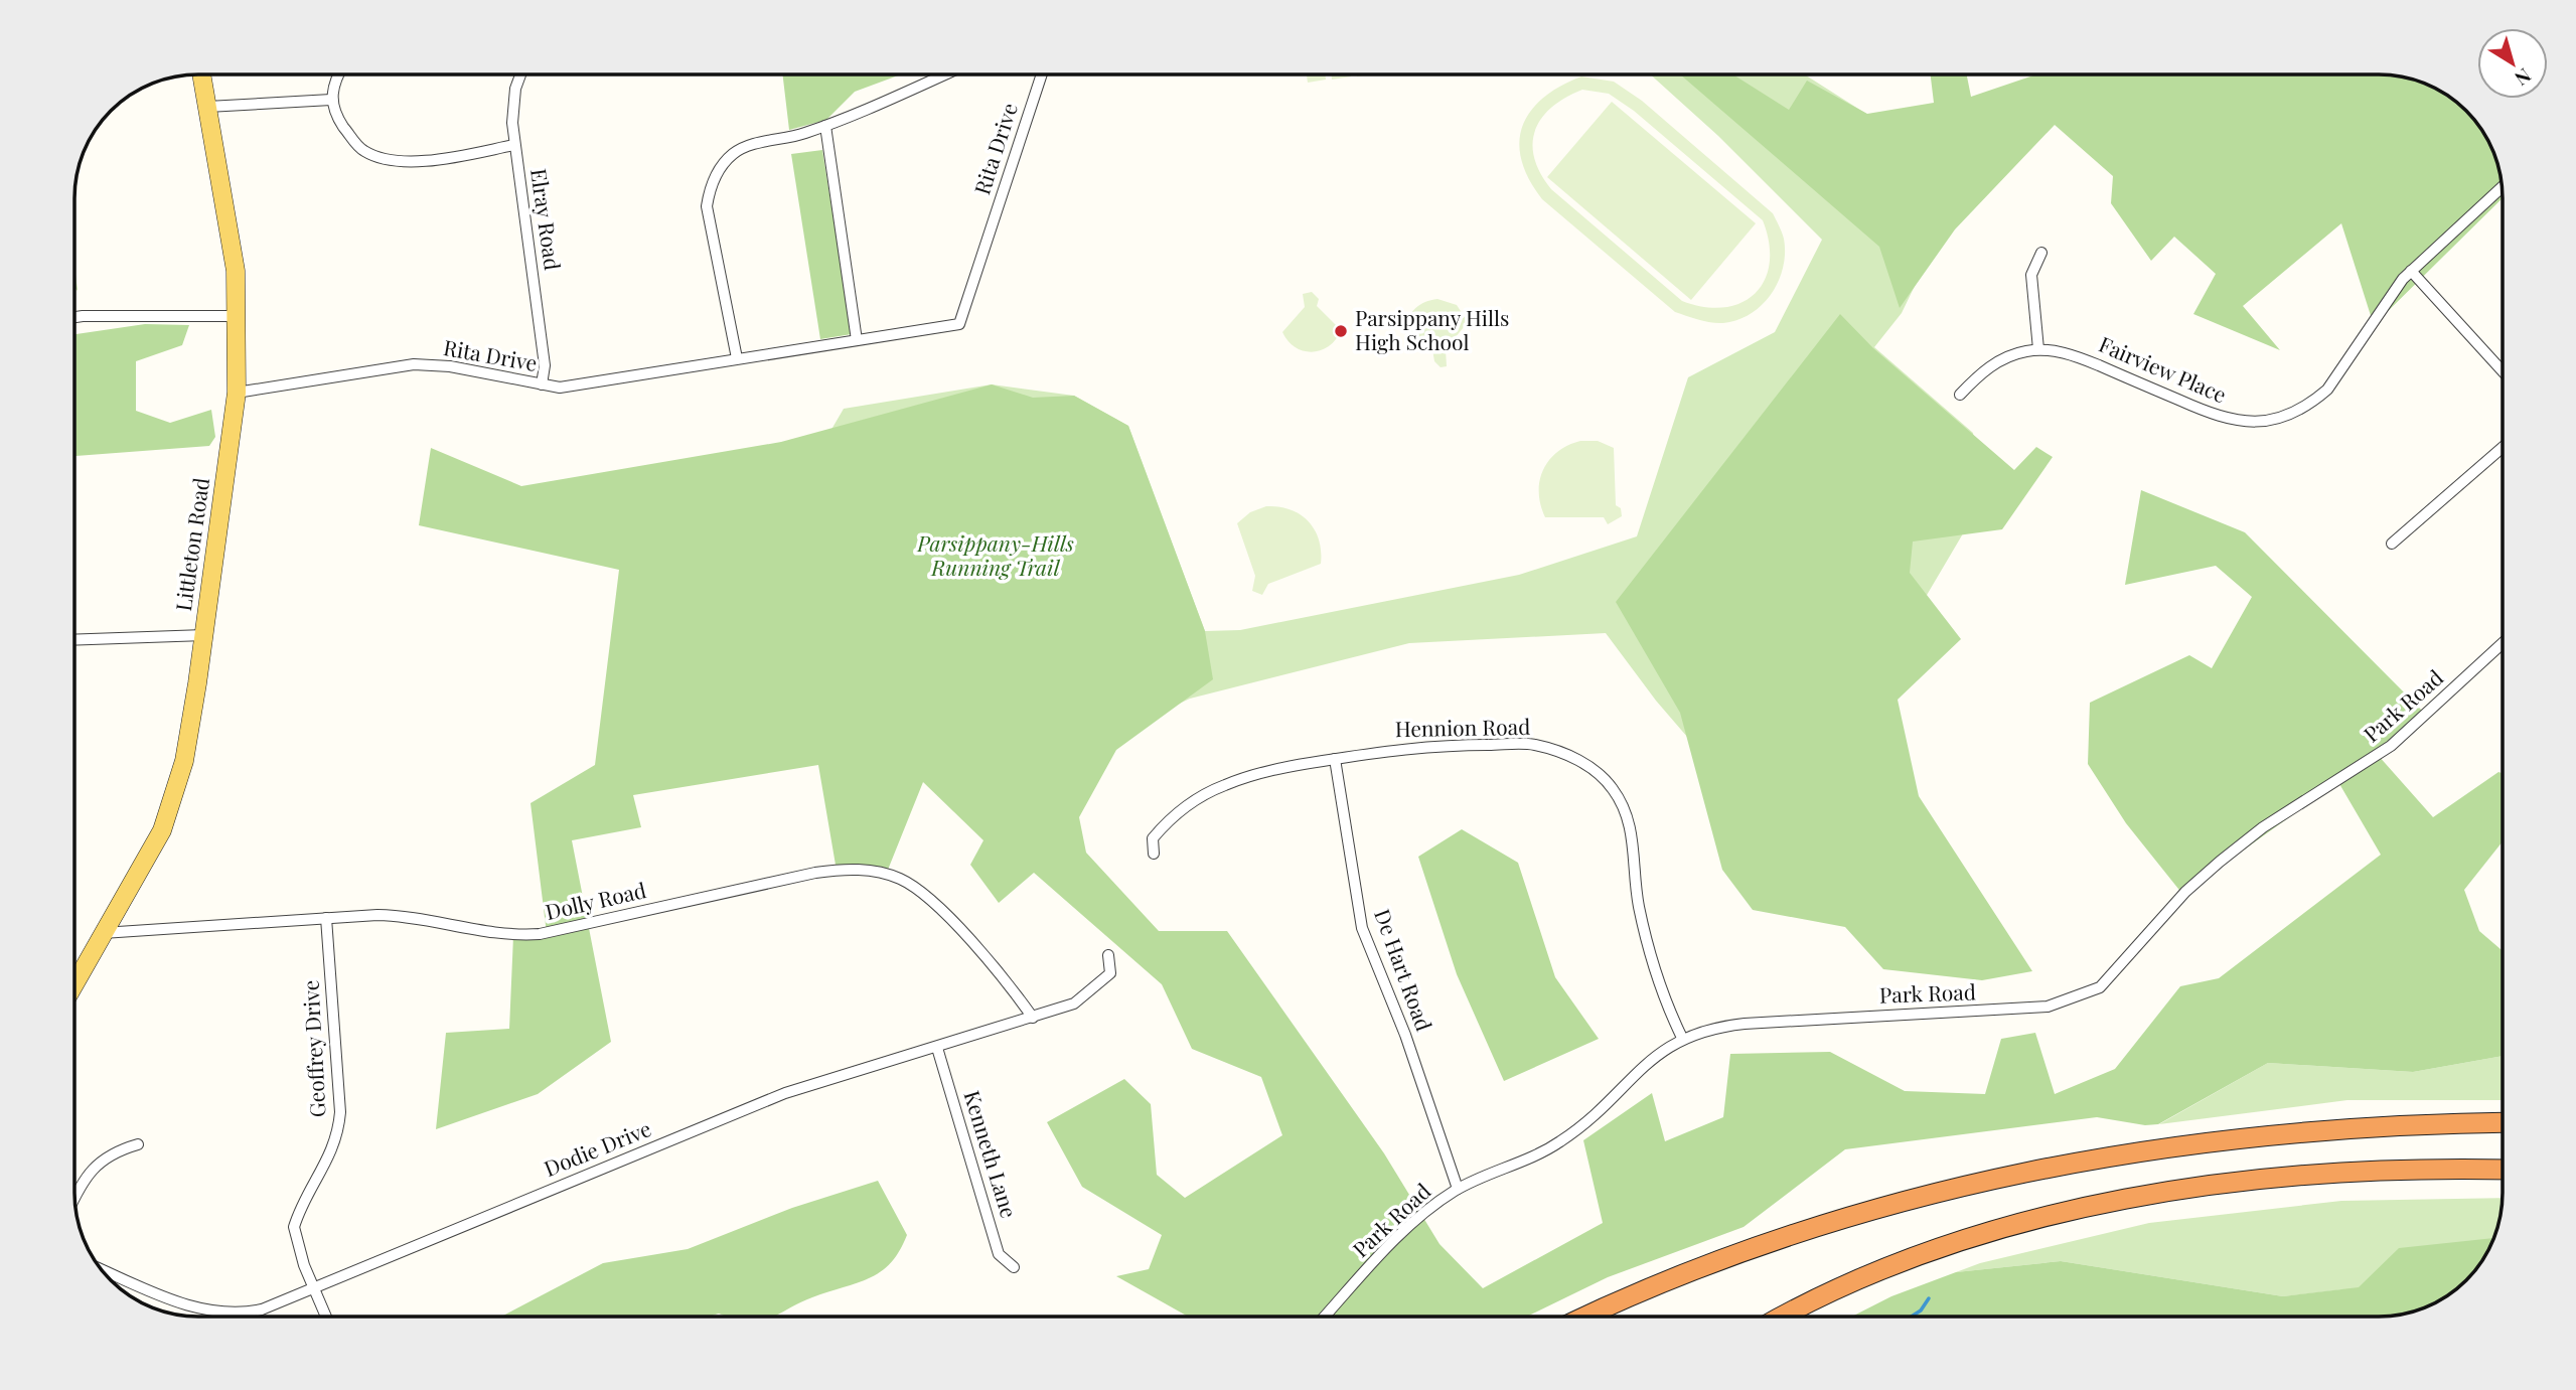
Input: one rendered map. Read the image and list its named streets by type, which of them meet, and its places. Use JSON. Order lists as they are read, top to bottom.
{
  "streets": {
    "main road": ["Littleton Road"],
    "street": [
      "Rita Drive",
      "Elray Road",
      "Fairview Place",
      "Park Road",
      "Hennion Road",
      "Dolly Road",
      "De Hart Road",
      "Geoffrey Drive",
      "Dodie Drive",
      "Kenneth Lane"
    ]
  },
  "crossings": [
    ["Rita Drive", "Elray Road"],
    ["Rita Drive", "Littleton Road"],
    ["Littleton Road", "Dolly Road"],
    ["Park Road", "Hennion Road"],
    ["Park Road", "De Hart Road"],
    ["Hennion Road", "De Hart Road"],
    ["Dolly Road", "Geoffrey Drive"],
    ["Dolly Road", "Dodie Drive"],
    ["Geoffrey Drive", "Dodie Drive"],
    ["Dodie Drive", "Kenneth Lane"]
  ],
  "parks": ["Parsippany-Hills Running Trail"],
  "places": ["Parsippany Hills High School"],
  "north": "bottom right"
}
